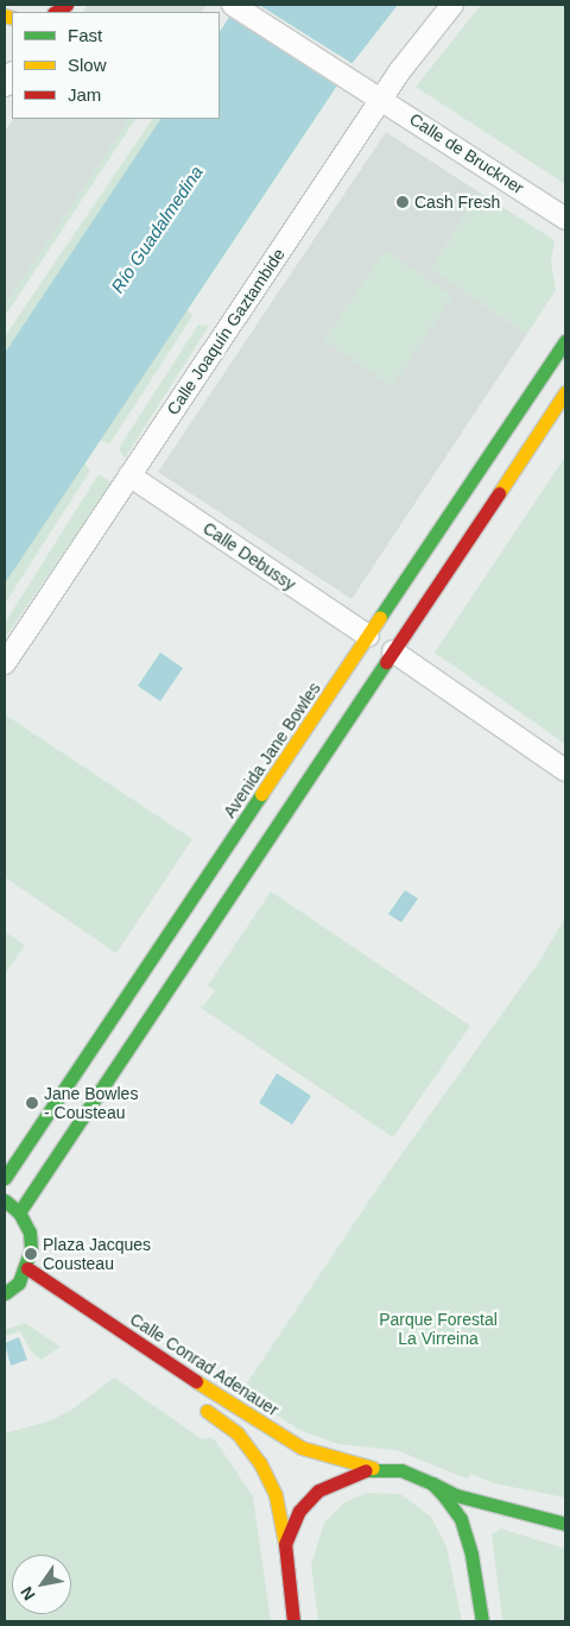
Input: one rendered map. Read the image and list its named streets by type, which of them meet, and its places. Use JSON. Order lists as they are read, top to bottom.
{
  "streets": {
    "main road": ["Avenida Jane Bowles", "Calle Conrad Adenauer"],
    "street": ["Calle de Bruckner", "Calle Joaquín Gaztambide", "Calle Debussy"]
  },
  "crossings": [
    ["Calle de Bruckner", "Calle Joaquín Gaztambide"],
    ["Calle Joaquín Gaztambide", "Calle Debussy"],
    ["Calle Debussy", "Avenida Jane Bowles"]
  ],
  "water": ["Río Guadalmedina"],
  "parks": ["Parque Forestal La Virreina"],
  "places": ["Cash Fresh", "Jane Bowles - Cousteau", "Plaza Jacques Cousteau"],
  "legend": ["Fast", "Slow", "Jam"],
  "north": "bottom left"
}
